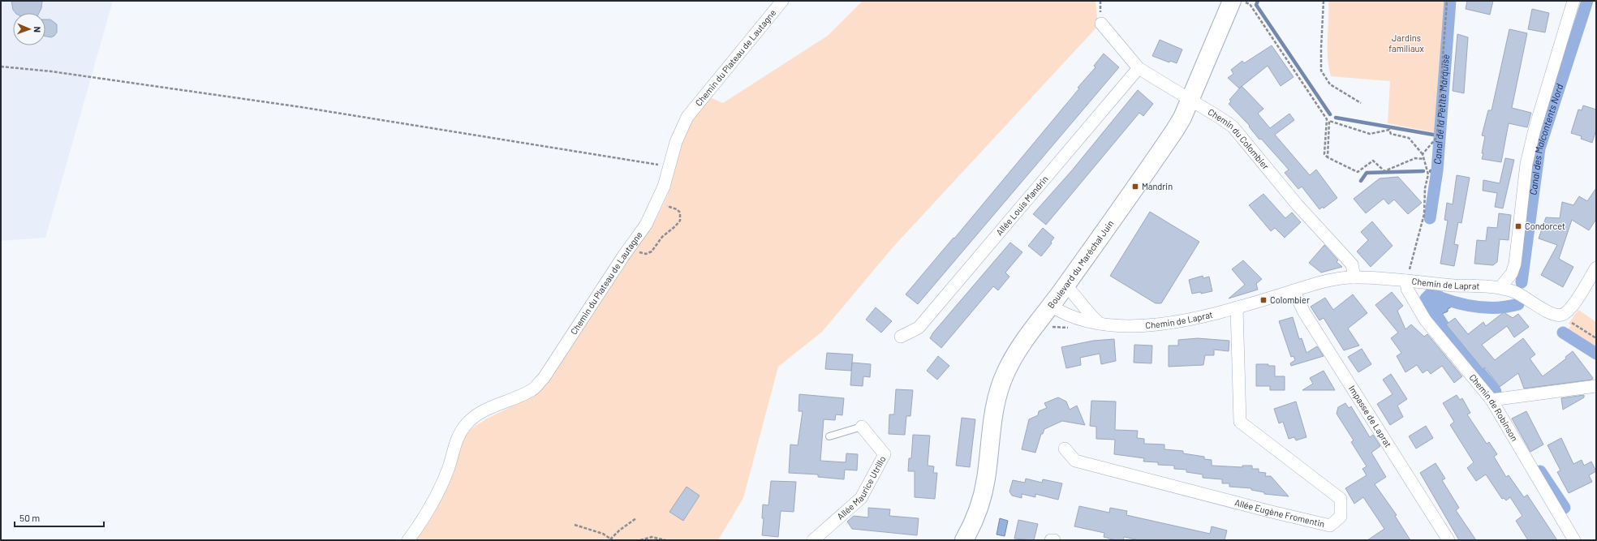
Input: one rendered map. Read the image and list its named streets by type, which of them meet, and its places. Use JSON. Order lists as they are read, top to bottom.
{
  "streets": {
    "main road": ["Boulevard du Maréchal Juin"],
    "street": [
      "Chemin du Plateau de Lautagne",
      "Chemin du Colombier",
      "Allée Louis Mandrin",
      "Chemin de Laprat",
      "Chemin de Robinson",
      "Impasse de Laprat",
      "Allée Maurice Utrillo",
      "Allée Eugène Fromentin"
    ]
  },
  "crossings": [
    ["Chemin du Colombier", "Allée Louis Mandrin"],
    ["Chemin du Colombier", "Boulevard du Maréchal Juin"],
    ["Chemin du Colombier", "Chemin de Laprat"],
    ["Boulevard du Maréchal Juin", "Chemin de Laprat"],
    ["Chemin de Laprat", "Chemin de Robinson"],
    ["Chemin de Laprat", "Impasse de Laprat"],
    ["Chemin de Laprat", "Allée Eugène Fromentin"]
  ],
  "water": ["Canal de la Petite Marquise", "Canal des Malcontents Nord"],
  "parks": ["Jardins familiaux"],
  "places": {
    "transit": ["Mandrin", "Condorcet", "Colombier"]
  },
  "scale_bar": "50 m",
  "north": "right"
}
